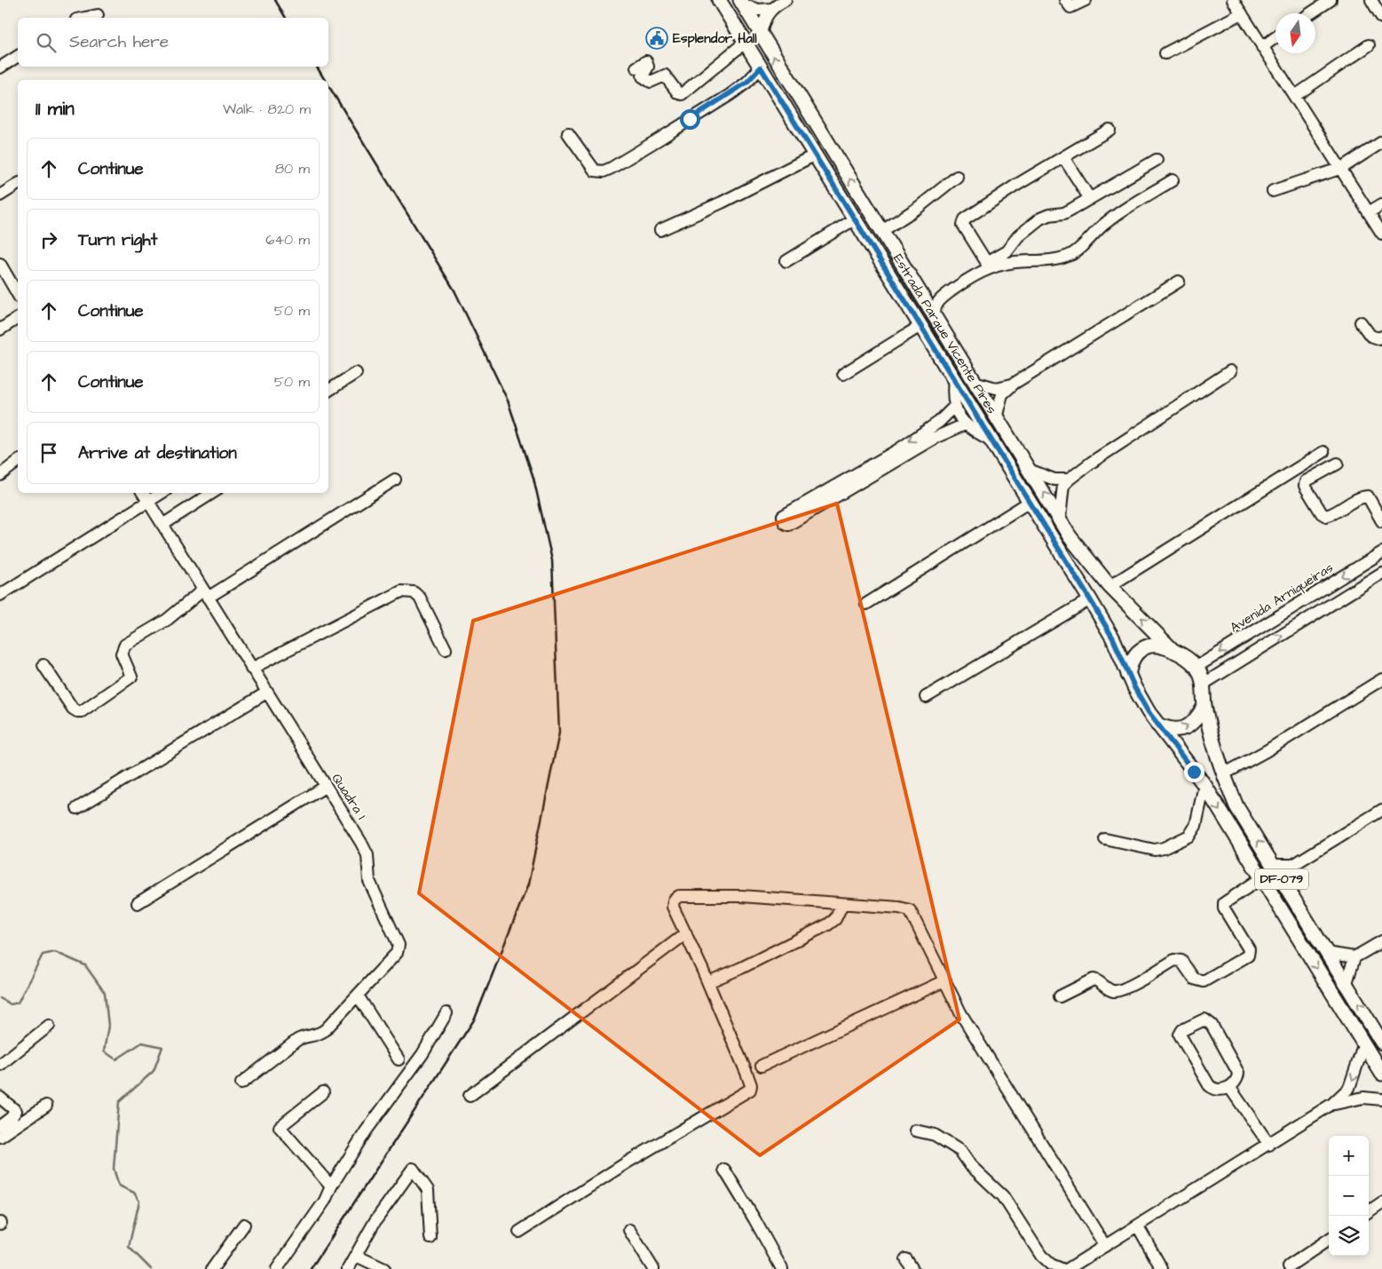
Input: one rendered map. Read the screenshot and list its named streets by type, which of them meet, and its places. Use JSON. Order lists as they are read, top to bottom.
{
  "streets": {
    "main road": ["Estrada Parque Vicente Pires", "DF-079"],
    "street": ["Avenida Arniqueiras", "Quadra 1"]
  },
  "crossings": [
    ["Estrada Parque Vicente Pires", "Avenida Arniqueiras"],
    ["Estrada Parque Vicente Pires", "DF-079"],
    ["Avenida Arniqueiras", "DF-079"]
  ],
  "places": {
    "public building": ["Esplendor Hall"]
  },
  "north": "bottom",
  "page": {
    "search": "Search here",
    "heading": ["11 min", "Walk · 820 m"],
    "list": [
      ["Continue", "80 m"],
      ["Turn right", "640 m"],
      ["Continue", "50 m"],
      ["Continue", "50 m"],
      "Arrive at destination"
    ],
    "map_buttons": ["+", "−"]
  }
}
